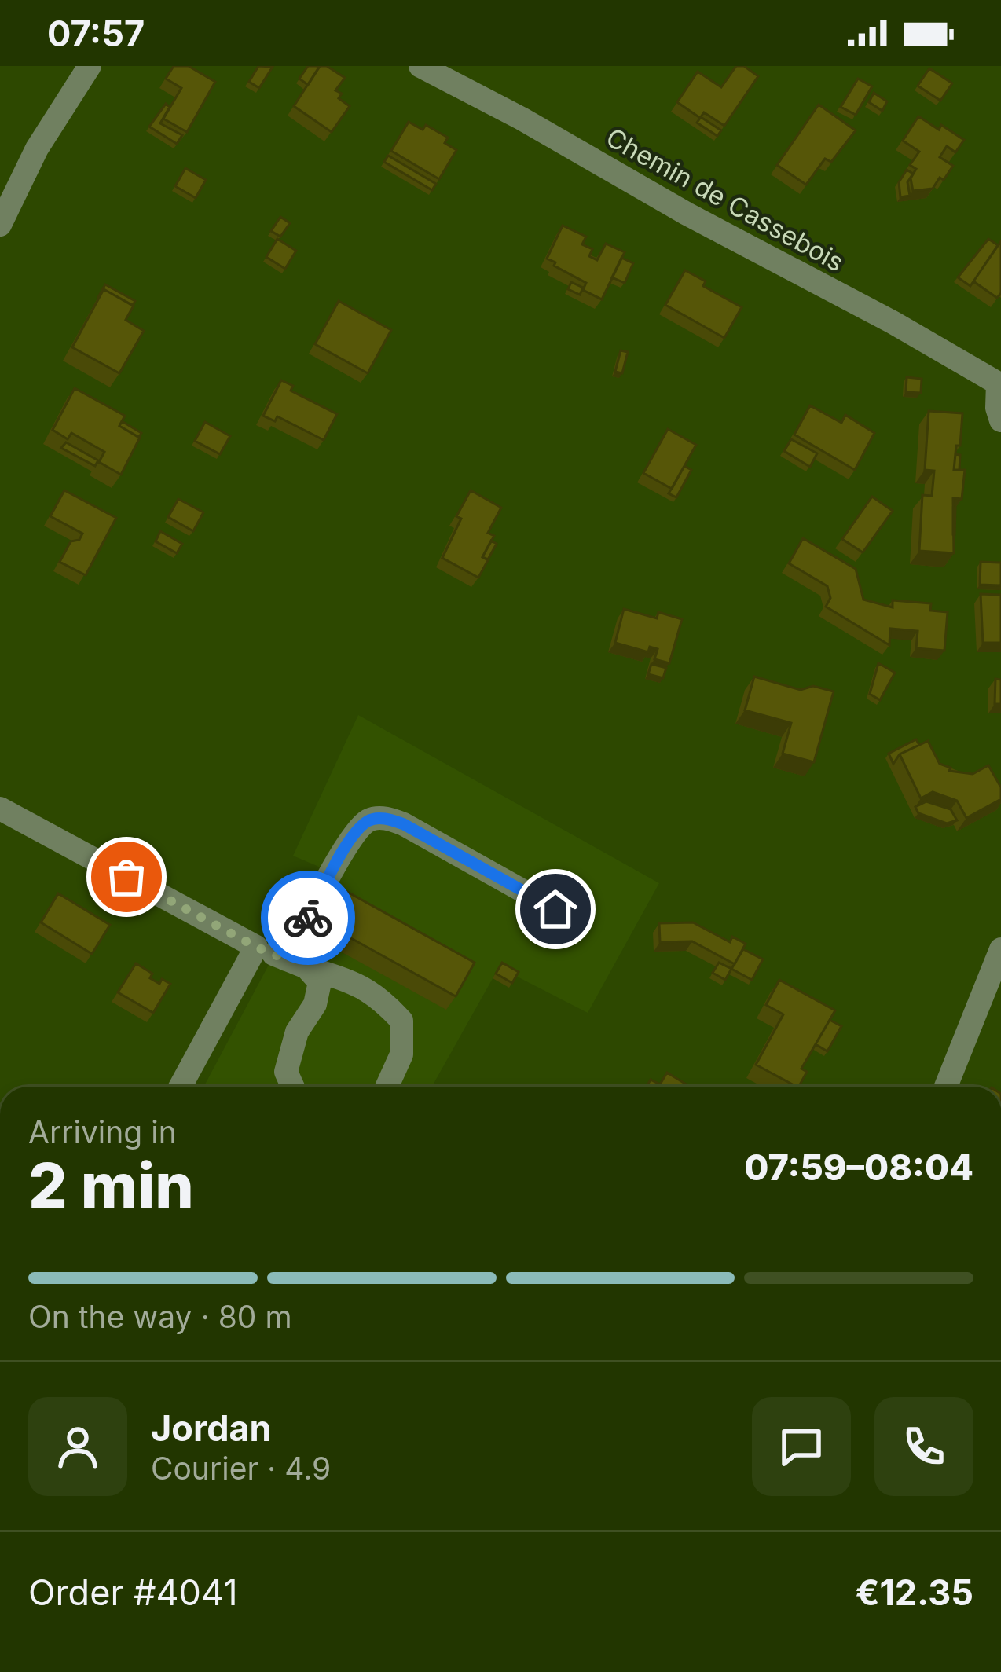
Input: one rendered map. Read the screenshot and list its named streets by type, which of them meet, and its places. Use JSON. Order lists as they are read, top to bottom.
{
  "streets": {
    "street": ["Chemin de Cassebois"]
  },
  "page": {
    "status": "07:57",
    "heading": ["2 min", "Arriving in", "07:59–08:04"],
    "panel": [
      "Jordan",
      "Courier · 4.9",
      "Order #4041",
      "€12.35"
    ],
    "bar": "On the way · 80 m"
  }
}
